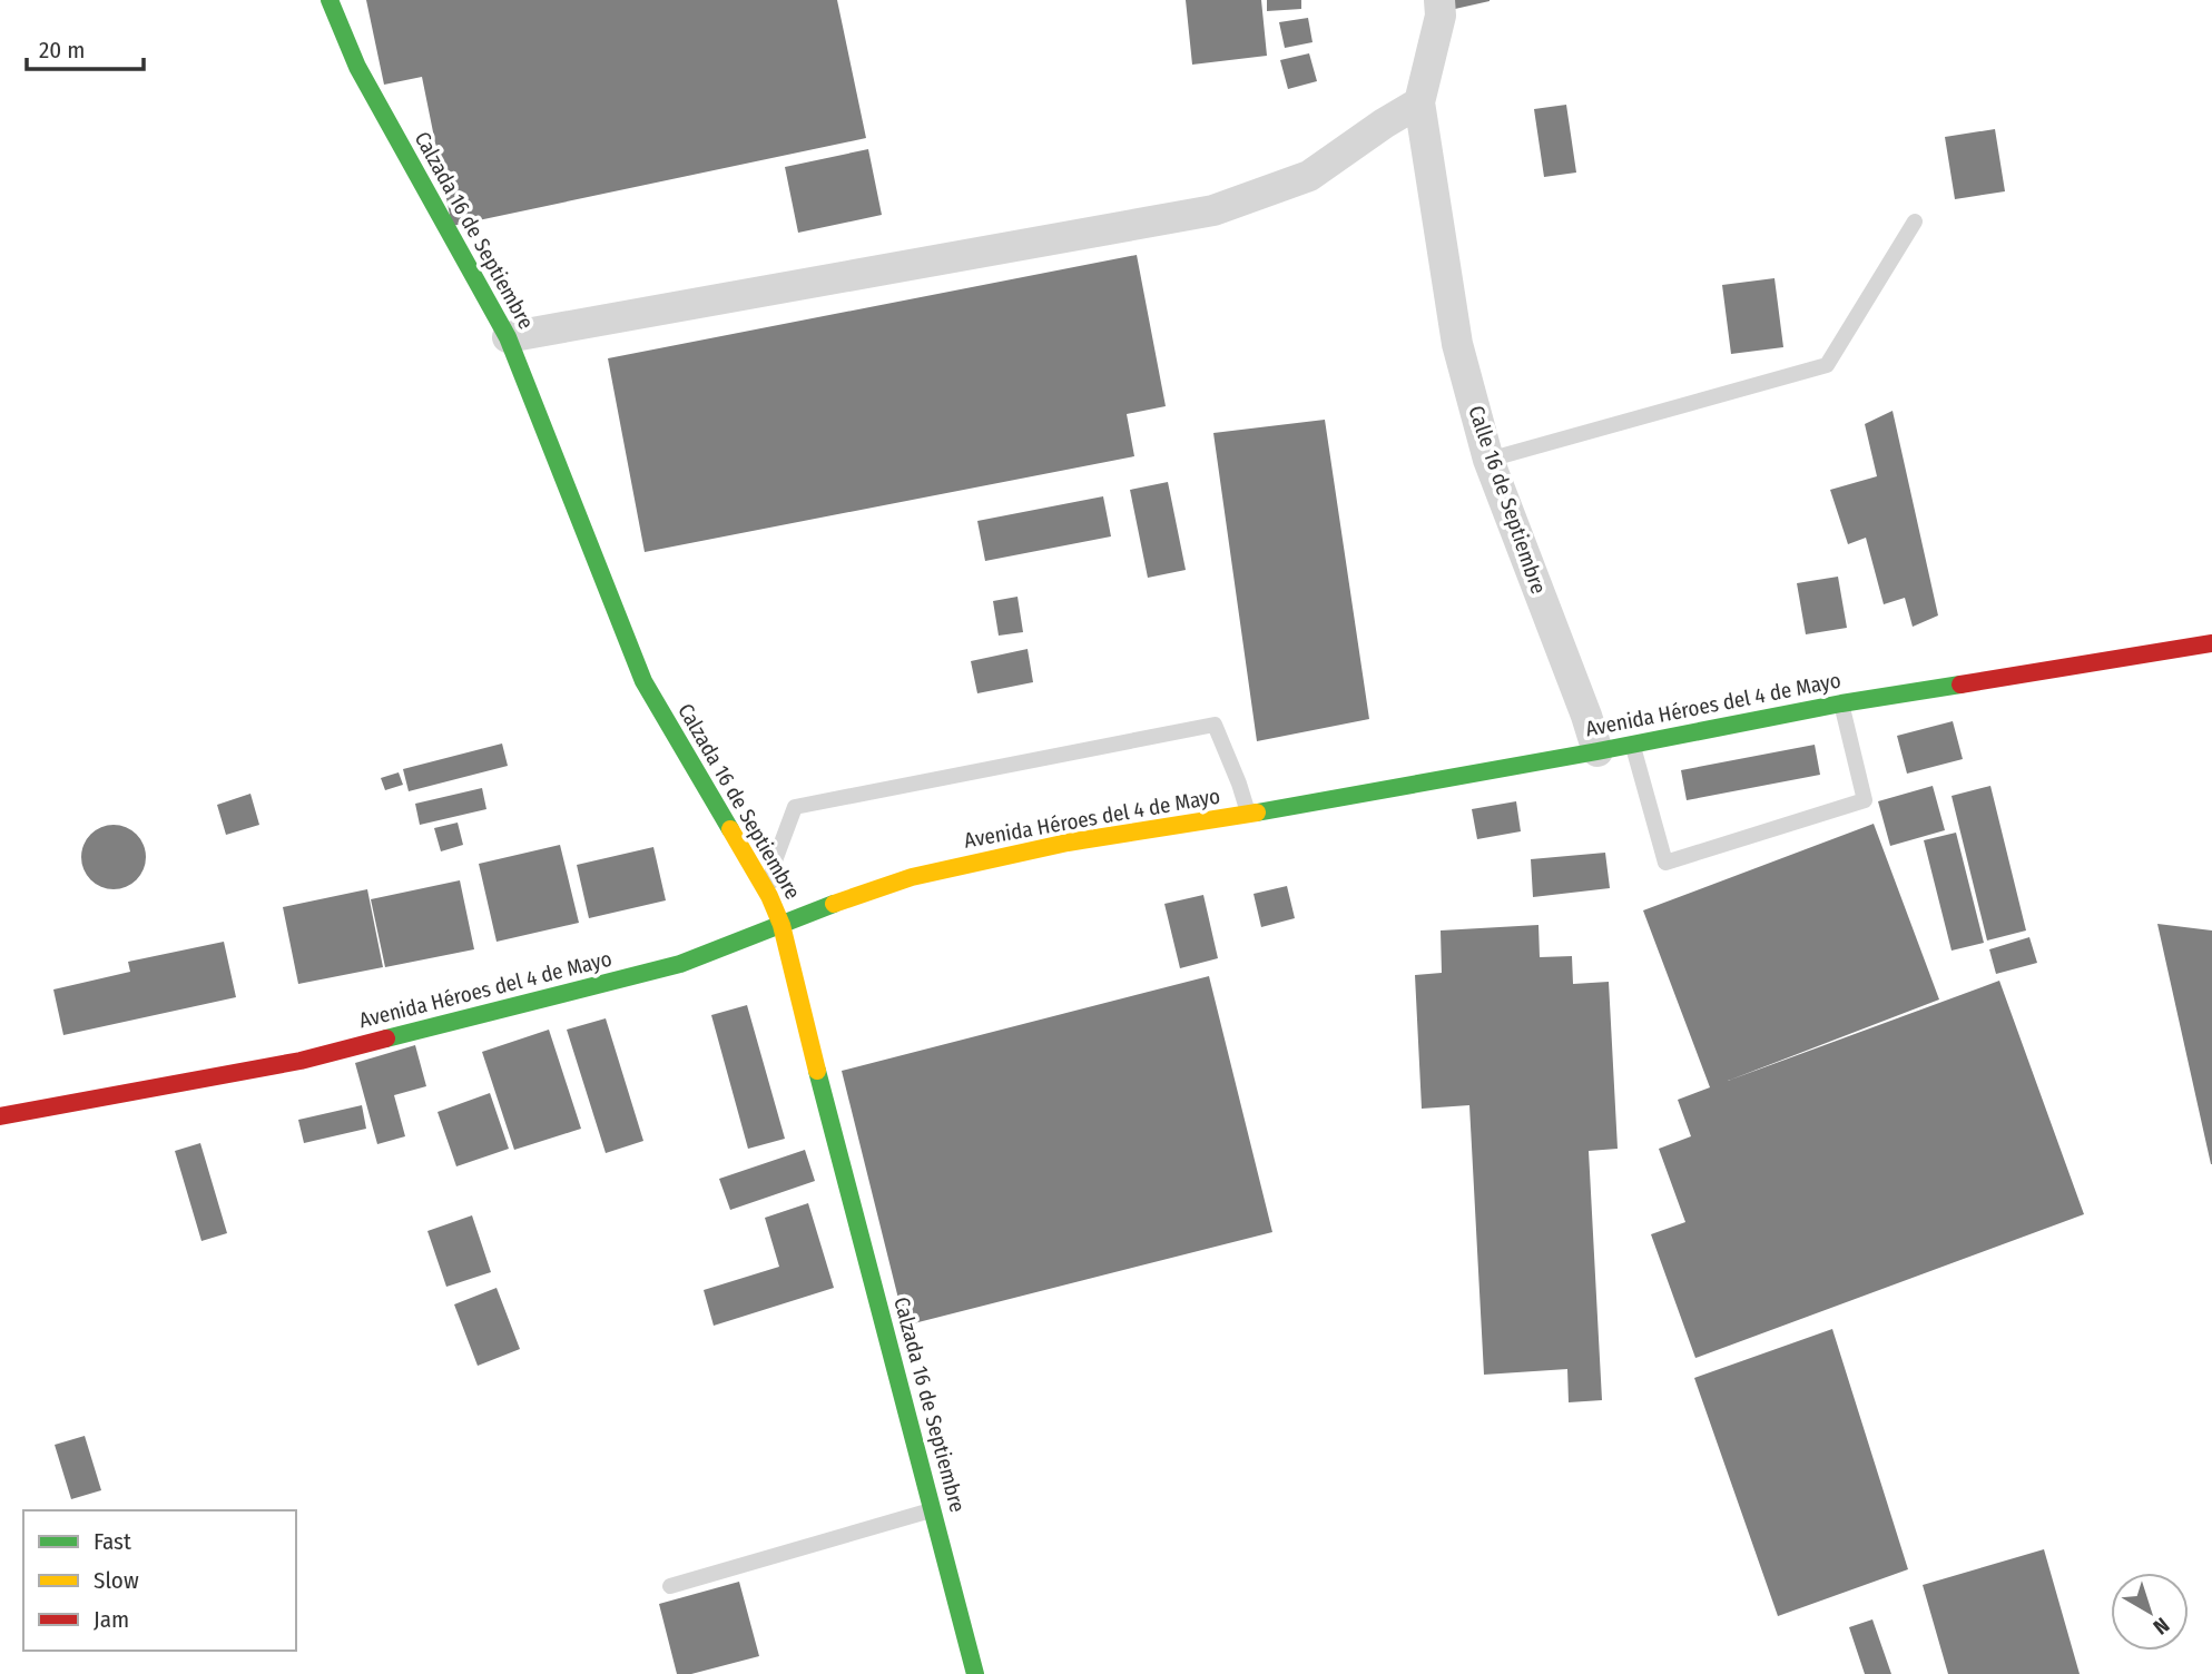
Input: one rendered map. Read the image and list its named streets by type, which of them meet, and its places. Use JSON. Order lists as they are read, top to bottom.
{
  "streets": {
    "main road": ["Calzada 16 de Septiembre", "Avenida Héroes del 4 de Mayo"],
    "street": ["Calle 16 de Septiembre"]
  },
  "crossings": [
    ["Calzada 16 de Septiembre", "Avenida Héroes del 4 de Mayo"],
    ["Calle 16 de Septiembre", "Avenida Héroes del 4 de Mayo"]
  ],
  "legend": ["Fast", "Slow", "Jam"],
  "scale_bar": "20 m",
  "north": "bottom right"
}
